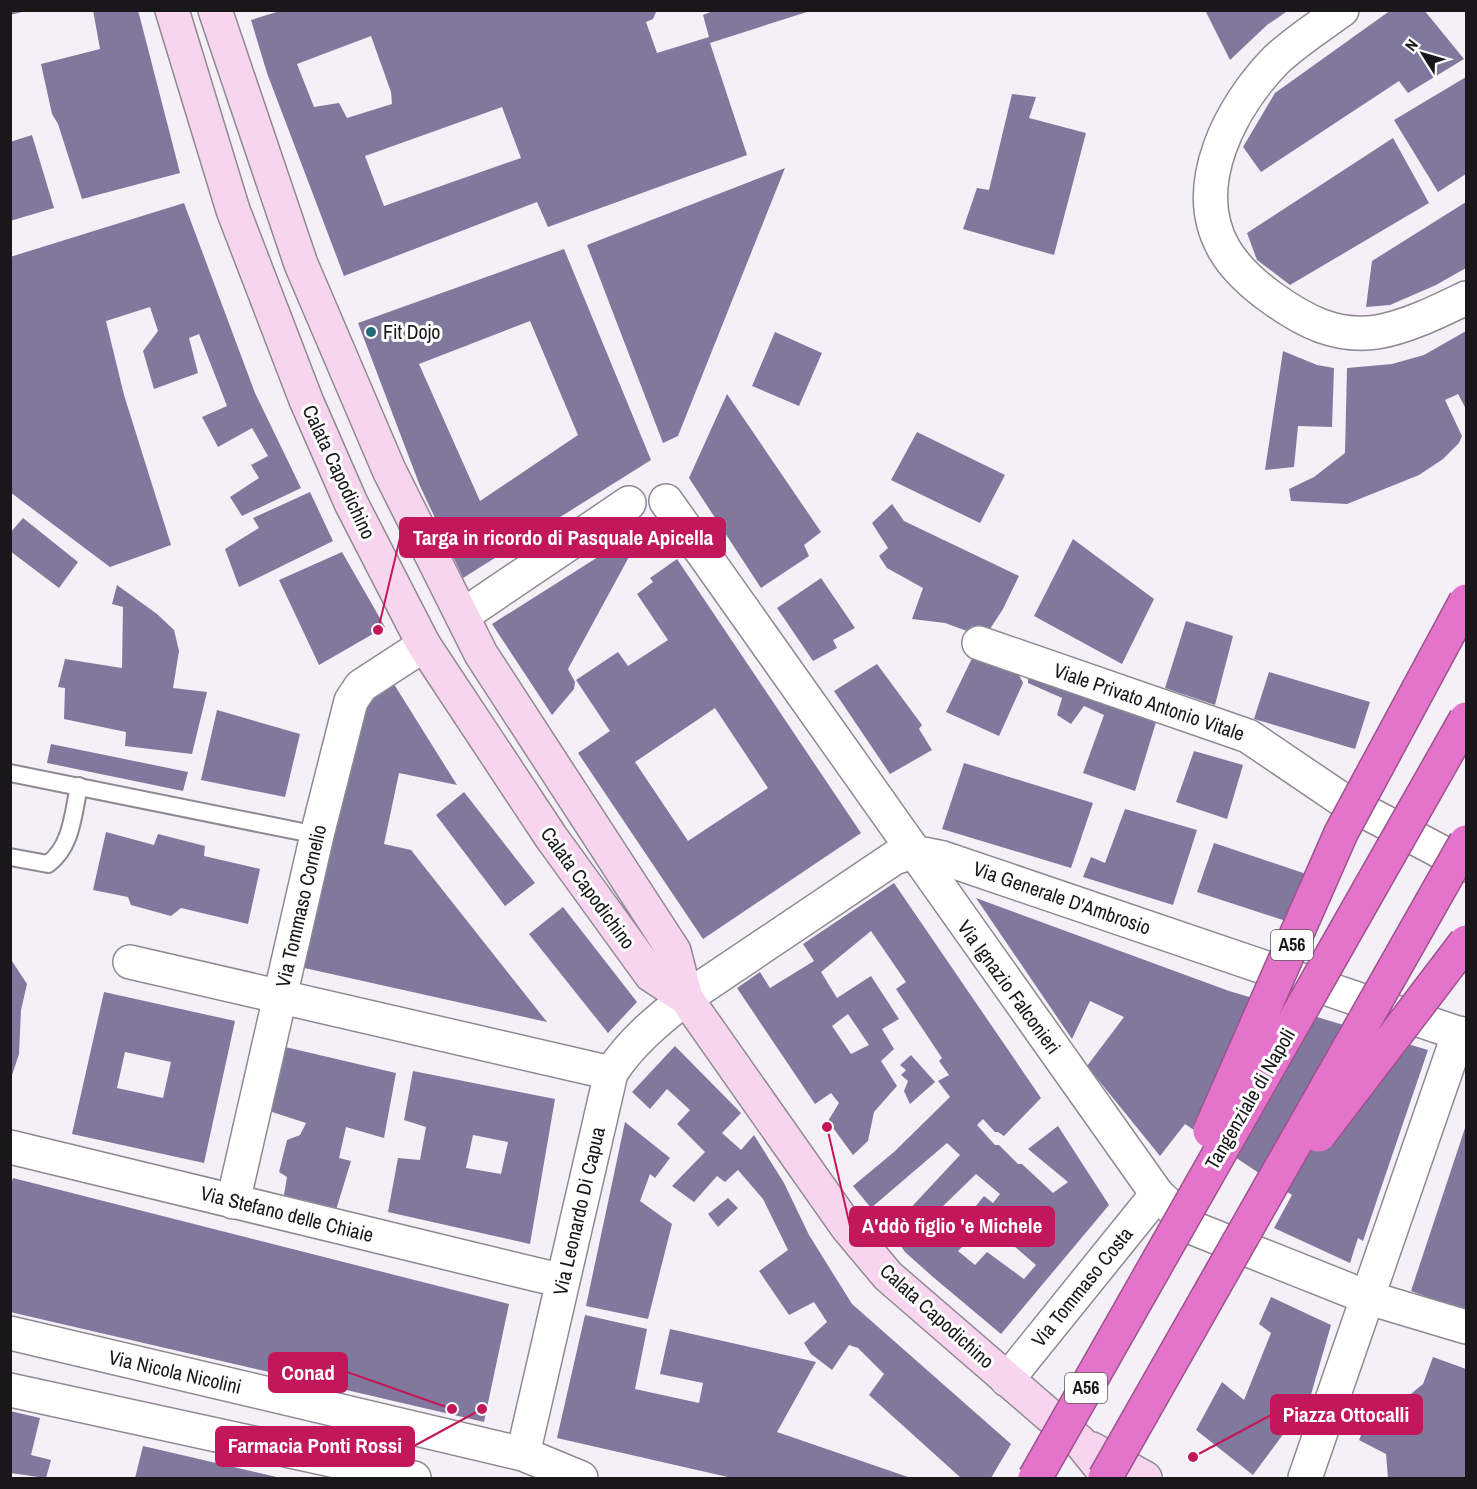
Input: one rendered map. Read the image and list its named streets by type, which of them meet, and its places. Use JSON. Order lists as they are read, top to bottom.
{
  "streets": {
    "highway": ["A56", "Tangenziale di Napoli"],
    "main road": ["Calata Capodichino"],
    "street": [
      "Viale Privato Antonio Vitale",
      "Via Generale D'Ambrosio",
      "Via Tommaso Cornelio",
      "Via Ignazio Falconieri",
      "Via Leonardo Di Capua",
      "Via Stefano delle Chiaie",
      "Via Tommaso Costa",
      "Via Nicola Nicolini"
    ]
  },
  "crossings": [
    ["Calata Capodichino", "Via Tommaso Cornelio"],
    ["Calata Capodichino", "Via Leonardo Di Capua"],
    ["Calata Capodichino", "Via Tommaso Costa"],
    ["Via Generale D'Ambrosio", "Via Ignazio Falconieri"],
    ["Via Tommaso Cornelio", "Via Stefano delle Chiaie"],
    ["A56", "Tangenziale di Napoli"],
    ["Via Ignazio Falconieri", "Via Tommaso Costa"],
    ["Via Leonardo Di Capua", "Via Stefano delle Chiaie"],
    ["Via Leonardo Di Capua", "Via Nicola Nicolini"]
  ],
  "places": [
    "Fit Dojo",
    "Targa in ricordo di Pasquale Apicella",
    "A'ddò figlio 'e Michele",
    "Conad",
    "Farmacia Ponti Rossi",
    "Piazza Ottocalli"
  ],
  "north": "top left"
}
